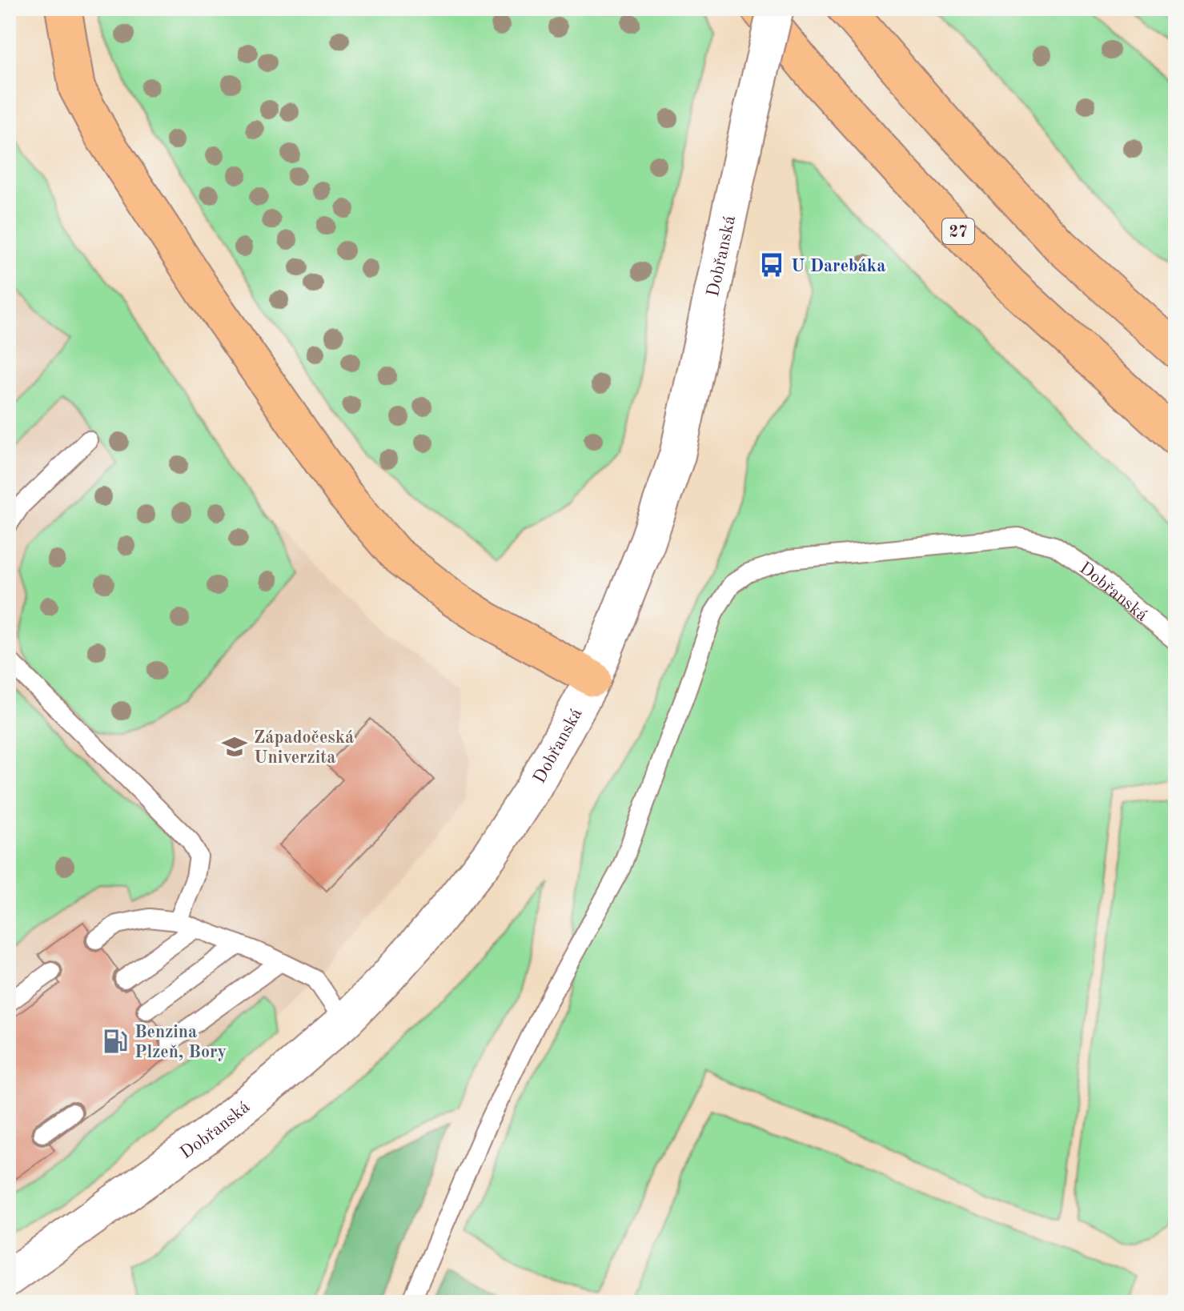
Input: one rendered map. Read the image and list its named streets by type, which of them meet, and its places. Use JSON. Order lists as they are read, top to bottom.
{
  "streets": {
    "main road": ["27"],
    "street": ["Dobřanská"]
  },
  "places": {
    "bus stop": ["U Darebáka"],
    "school or university": ["Západočeská Univerzita"],
    "fuel station": ["Benzina Plzeň, Bory"]
  }
}
